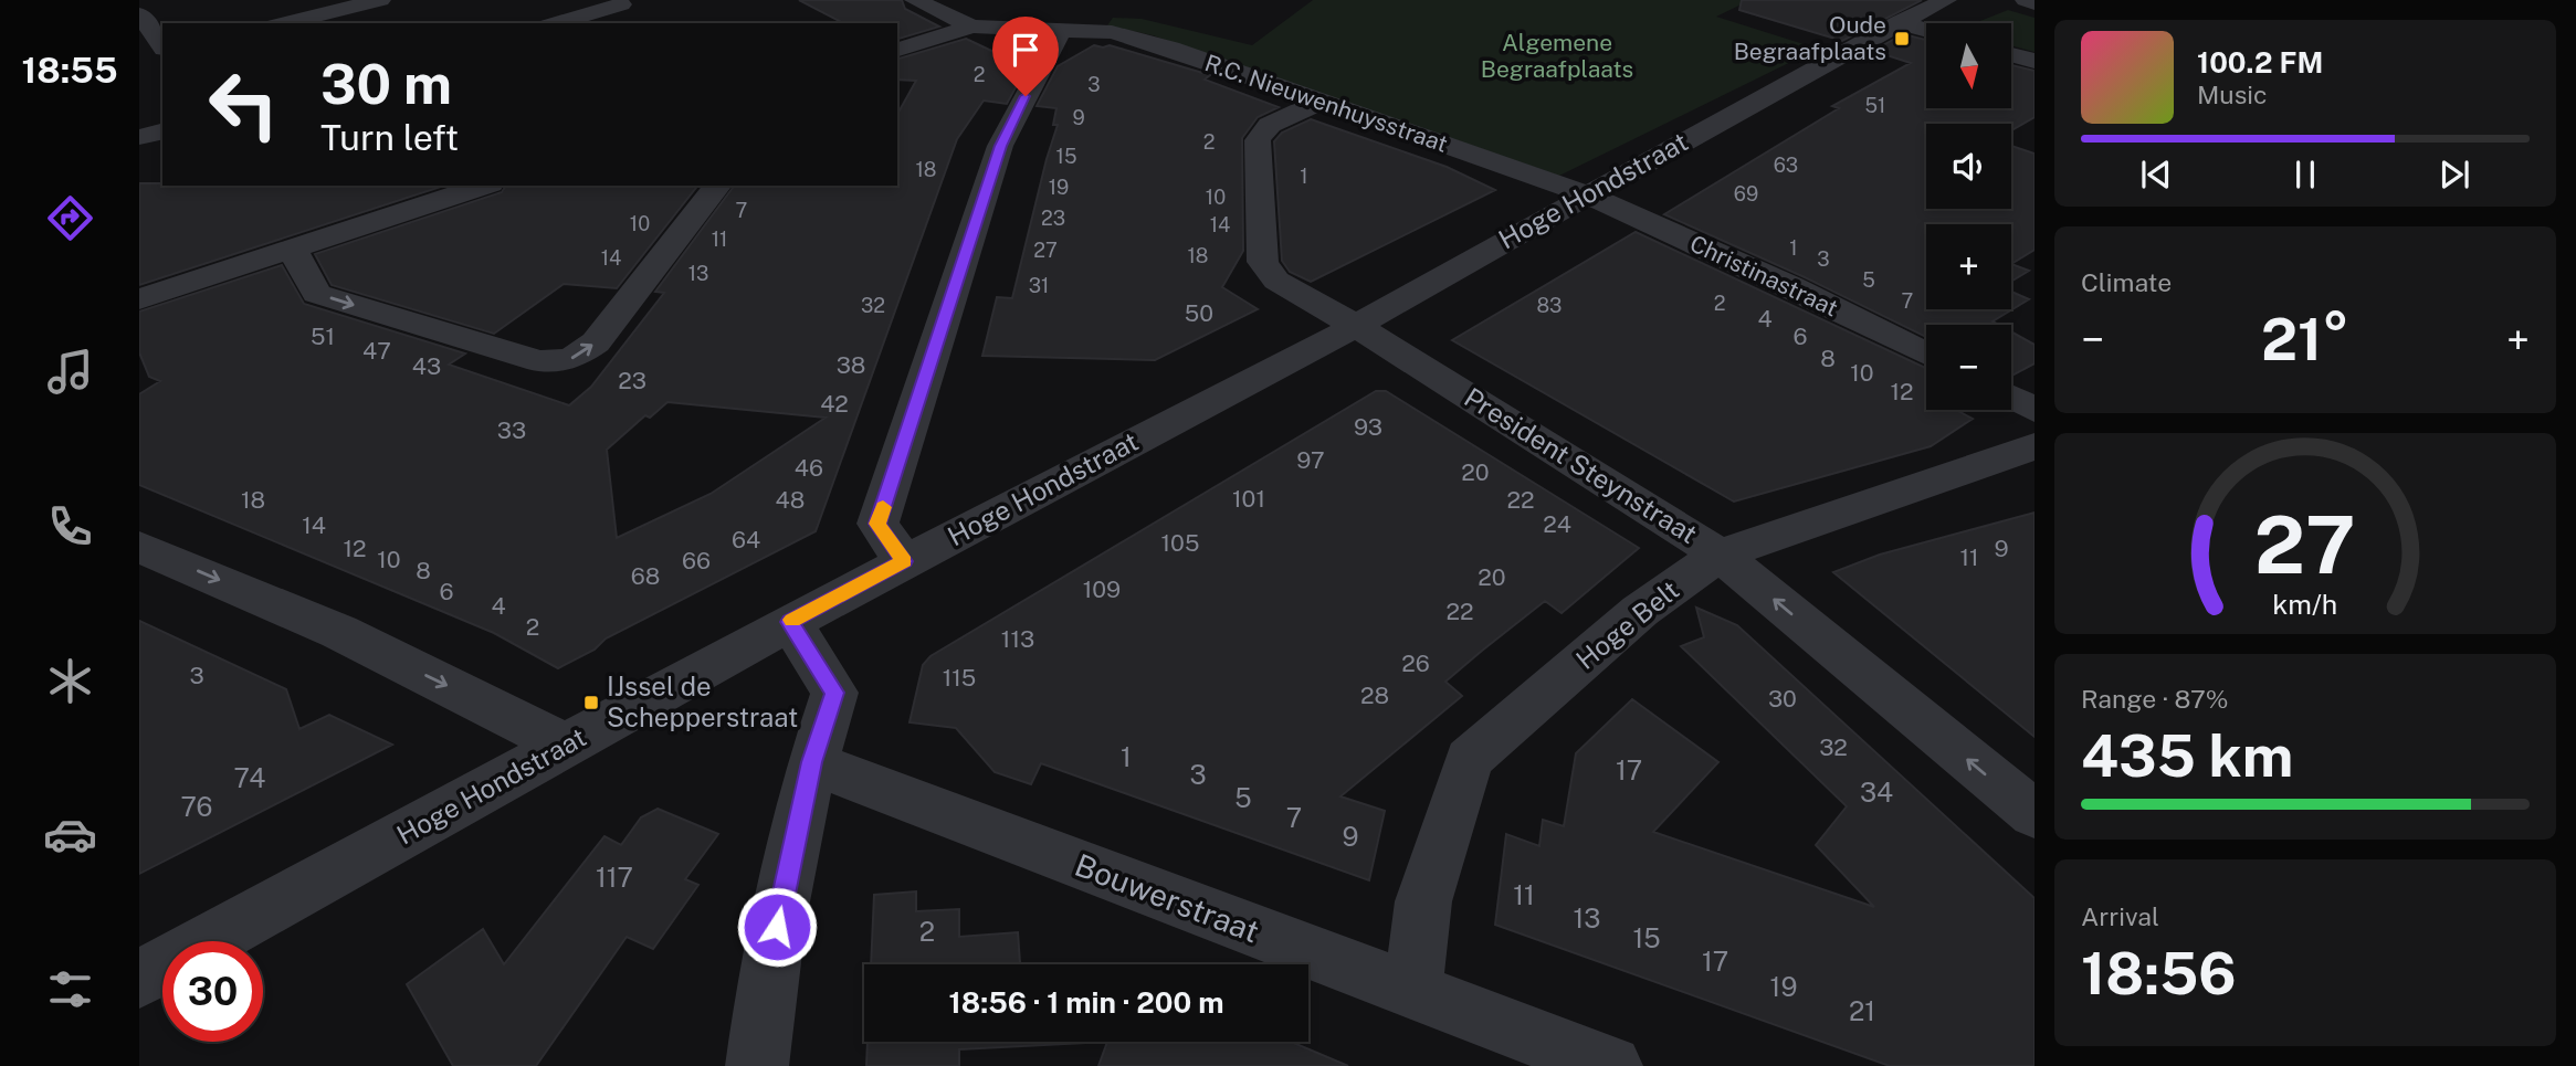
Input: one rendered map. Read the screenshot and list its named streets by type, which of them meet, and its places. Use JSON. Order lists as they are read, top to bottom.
{
  "streets": {
    "street": [
      "R.C. Nieuwenhuysstraat",
      "Hoge Hondstraat",
      "Christinastraat",
      "President Steynstraat",
      "Hoge Belt",
      "Bouwerstraat"
    ]
  },
  "crossings": [
    ["R.C. Nieuwenhuysstraat", "Hoge Hondstraat"],
    ["R.C. Nieuwenhuysstraat", "Christinastraat"],
    ["R.C. Nieuwenhuysstraat", "President Steynstraat"],
    ["Hoge Hondstraat", "Christinastraat"],
    ["Hoge Hondstraat", "President Steynstraat"],
    ["President Steynstraat", "Hoge Belt"],
    ["Hoge Belt", "Bouwerstraat"]
  ],
  "one_way": ["President Steynstraat"],
  "parks": ["Algemene Begraafplaats"],
  "places": {
    "transit": ["Oude Begraafplaats", "IJssel de Schepperstraat"]
  },
  "house_numbers": [
    "2",
    "3",
    "51",
    "9",
    "2",
    "15",
    "63",
    "18",
    "1",
    "19",
    "69",
    "10",
    "7",
    "23",
    "10",
    "14",
    "11",
    "1",
    "27",
    "18",
    "14",
    "3",
    "13",
    "5",
    "31",
    "7",
    "2",
    "32",
    "83",
    "50",
    "4",
    "51",
    "6",
    "47",
    "8",
    "38",
    "43",
    "10",
    "23",
    "12",
    "42",
    "93",
    "33",
    "97",
    "46",
    "20",
    "101",
    "18",
    "48",
    "22",
    "24",
    "14",
    "64",
    "105",
    "12",
    "9",
    "11",
    "10",
    "66",
    "8",
    "68",
    "20",
    "109",
    "6",
    "4",
    "22",
    "2",
    "113",
    "26",
    "3",
    "115",
    "28",
    "30",
    "32",
    "1",
    "17",
    "3",
    "74",
    "34",
    "5",
    "76",
    "7",
    "9",
    "117",
    "11",
    "13",
    "2",
    "15",
    "17",
    "19",
    "21"
  ],
  "north": "bottom",
  "page": {
    "tabs": "18:55",
    "map_buttons": ["+", "−"],
    "turn": ["30 m", "Turn left"],
    "song": ["100.2 FM", "Music"],
    "tile": [
      "Climate",
      ["Range · 87%", "435 km"],
      ["Arrival", "18:56"]
    ],
    "heat": ["−", "21°", "+"],
    "limit": "30",
    "trip": "18:56 · 1 min · 200 m",
    "gauge": ["27", "km/h"]
  }
}
